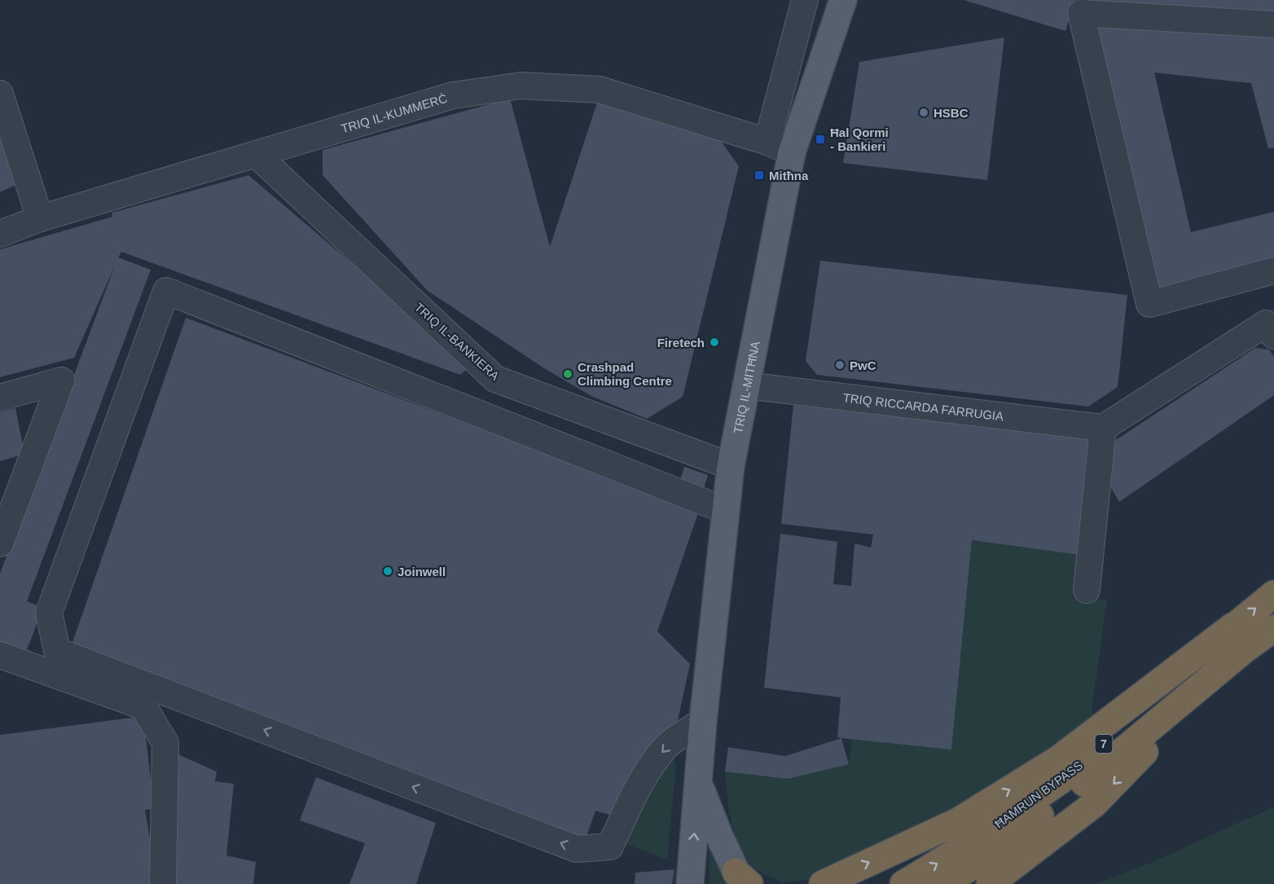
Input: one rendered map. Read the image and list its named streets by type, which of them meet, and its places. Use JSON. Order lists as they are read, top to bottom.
{
  "streets": {
    "highway": ["7", "ĦAMRUN BYPASS"],
    "main road": ["TRIQ IL-MITĦNA"],
    "street": ["TRIQ IL-KUMMERĊ", "TRIQ IL-BANKIERA", "TRIQ RICCARDA FARRUGIA"]
  },
  "crossings": [
    ["TRIQ IL-KUMMERĊ", "TRIQ IL-BANKIERA"],
    ["TRIQ IL-KUMMERĊ", "TRIQ IL-MITĦNA"],
    ["TRIQ IL-BANKIERA", "TRIQ IL-MITĦNA"],
    ["TRIQ IL-MITĦNA", "TRIQ RICCARDA FARRUGIA"]
  ],
  "places": {
    "other": [
      "HSBC",
      "Firetech",
      "PwC",
      "Crashpad Climbing Centre",
      "Joinwell"
    ],
    "transit": ["Ħal Qormi - Bankieri", "Mitħna"]
  }
}
